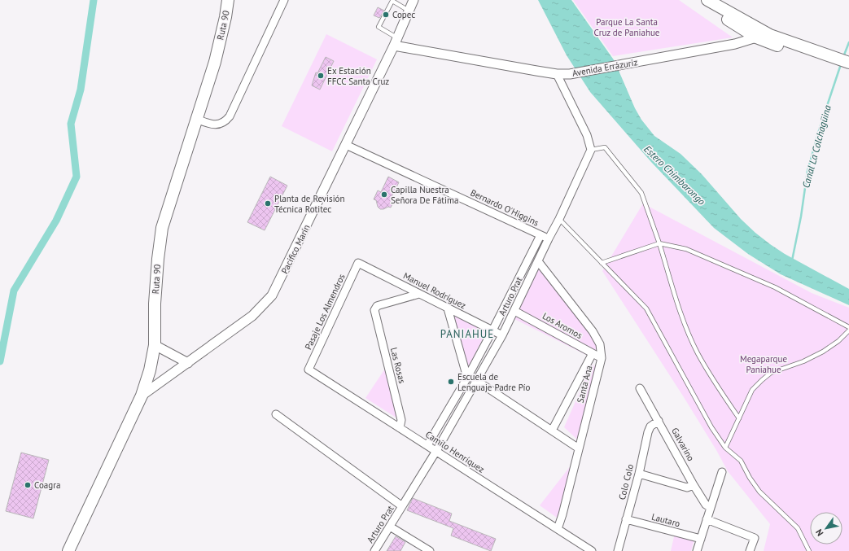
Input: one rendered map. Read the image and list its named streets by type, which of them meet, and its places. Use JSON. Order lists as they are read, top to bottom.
{
  "streets": {
    "main road": ["Ruta 90"],
    "street": [
      "Avenida Errázuriz",
      "Bernardo O'Higgins",
      "Pacífico Marín",
      "Manuel Rodríguez",
      "Arturo Prat",
      "Pasaje Los Almendros",
      "Los Aromos",
      "Las Rosas",
      "Santa Ana",
      "Galvarino",
      "Camilo Henríquez",
      "Colo Colo",
      "Lautaro"
    ]
  },
  "crossings": [
    ["Ruta 90", "Pacífico Marín"],
    ["Avenida Errázuriz", "Pacífico Marín"],
    ["Bernardo O'Higgins", "Pacífico Marín"],
    ["Bernardo O'Higgins", "Arturo Prat"],
    ["Manuel Rodríguez", "Arturo Prat"],
    ["Manuel Rodríguez", "Pasaje Los Almendros"],
    ["Manuel Rodríguez", "Las Rosas"],
    ["Arturo Prat", "Los Aromos"],
    ["Arturo Prat", "Santa Ana"],
    ["Arturo Prat", "Camilo Henríquez"],
    ["Pasaje Los Almendros", "Camilo Henríquez"],
    ["Los Aromos", "Santa Ana"],
    ["Las Rosas", "Camilo Henríquez"],
    ["Santa Ana", "Camilo Henríquez"],
    ["Galvarino", "Colo Colo"],
    ["Colo Colo", "Lautaro"]
  ],
  "districts": ["PANIAHUE"],
  "water": ["Canal La Colchagüina", "Estero Chimbarongo"],
  "parks": ["Parque La Santa Cruz de Paniahue", "Megaparque Paniahue"],
  "places": [
    "Copec",
    "Ex Estación FFCC Santa Cruz",
    "Capilla Nuestra Señora De Fátima",
    "Planta de Revisión Técnica Rotitec",
    "Escuela de Lenguaje Padre Pío",
    "Coagra"
  ],
  "north": "bottom left"
}
